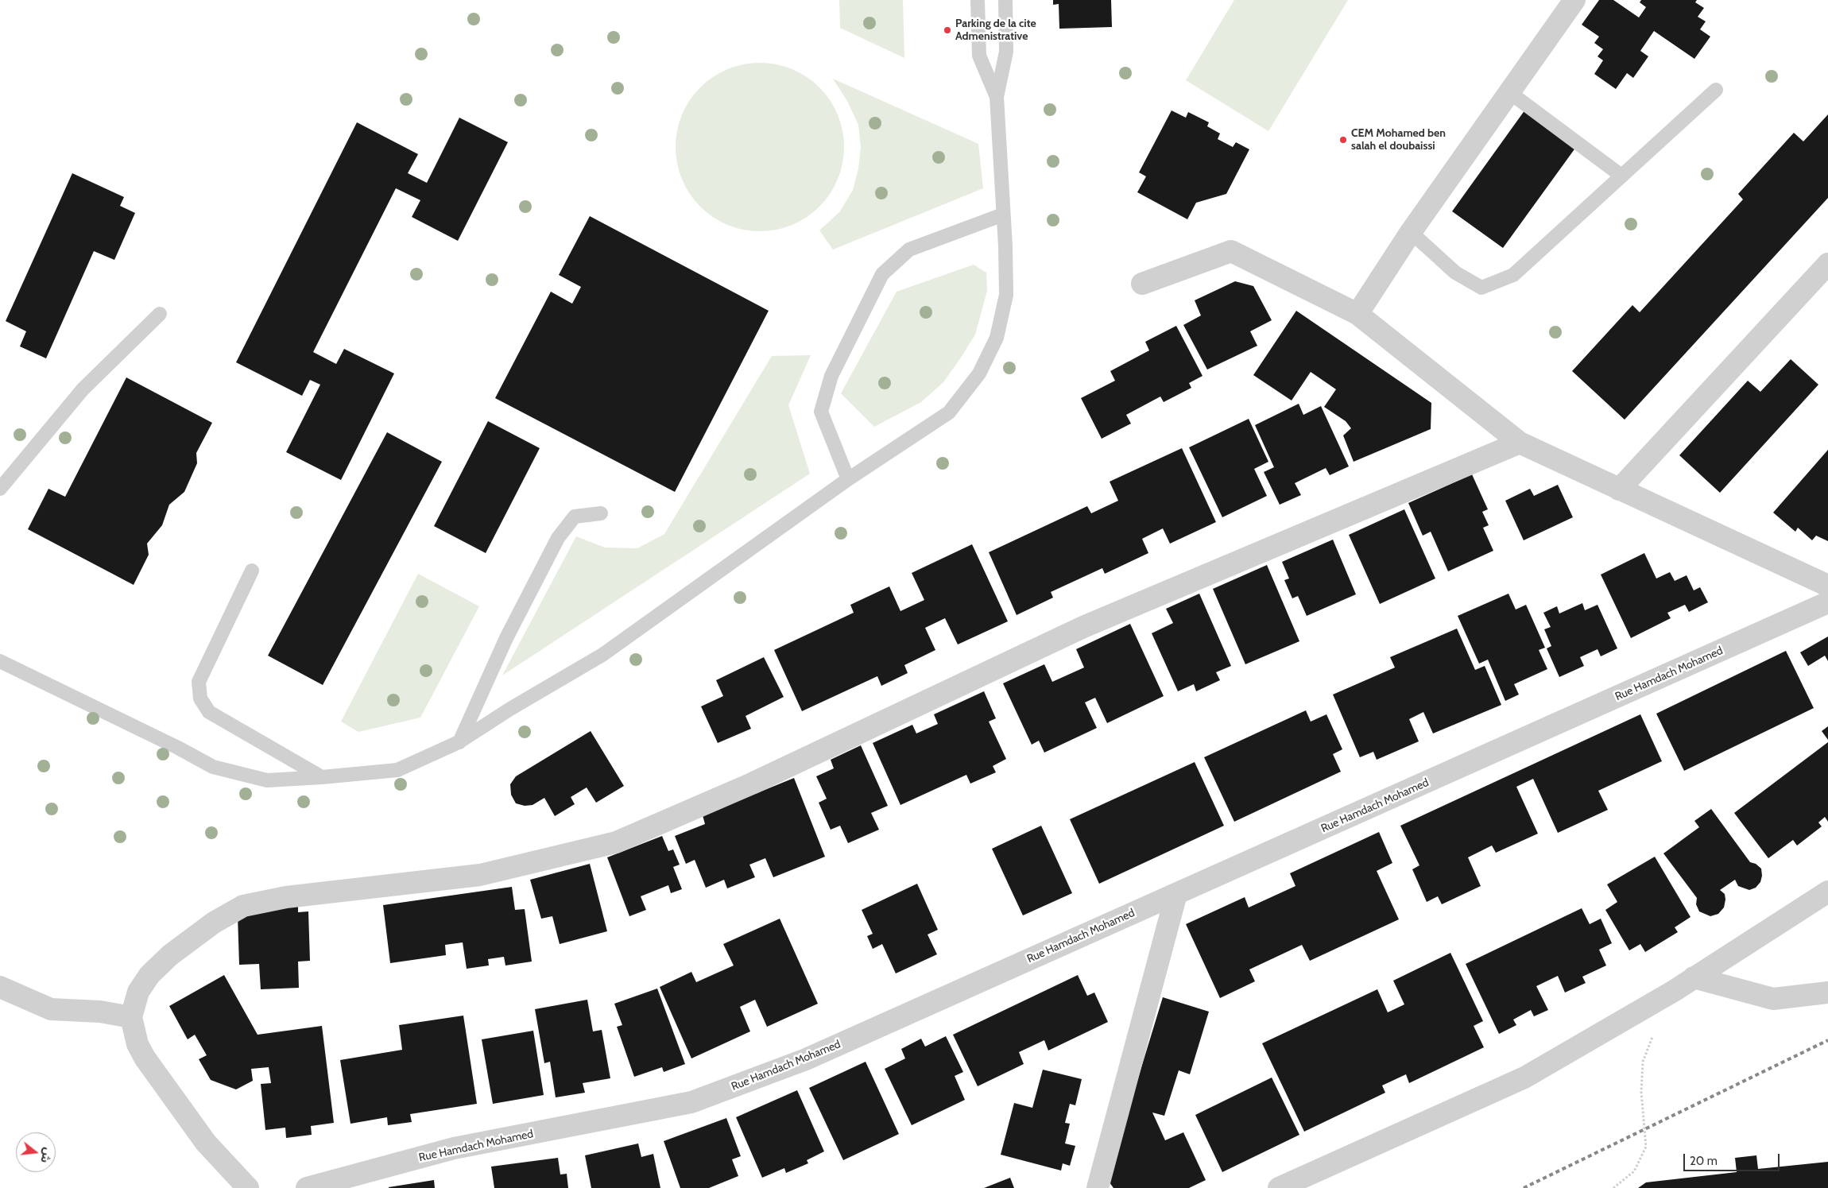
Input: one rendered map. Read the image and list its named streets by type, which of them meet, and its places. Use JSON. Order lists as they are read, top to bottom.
{
  "streets": {
    "street": ["Rue Hamdach Mohamed"]
  },
  "places": ["Parking de la cite Admenistrative", "CEM Mohamed ben salah el doubaissi"],
  "scale_bar": "20 m",
  "north": "right"
}
